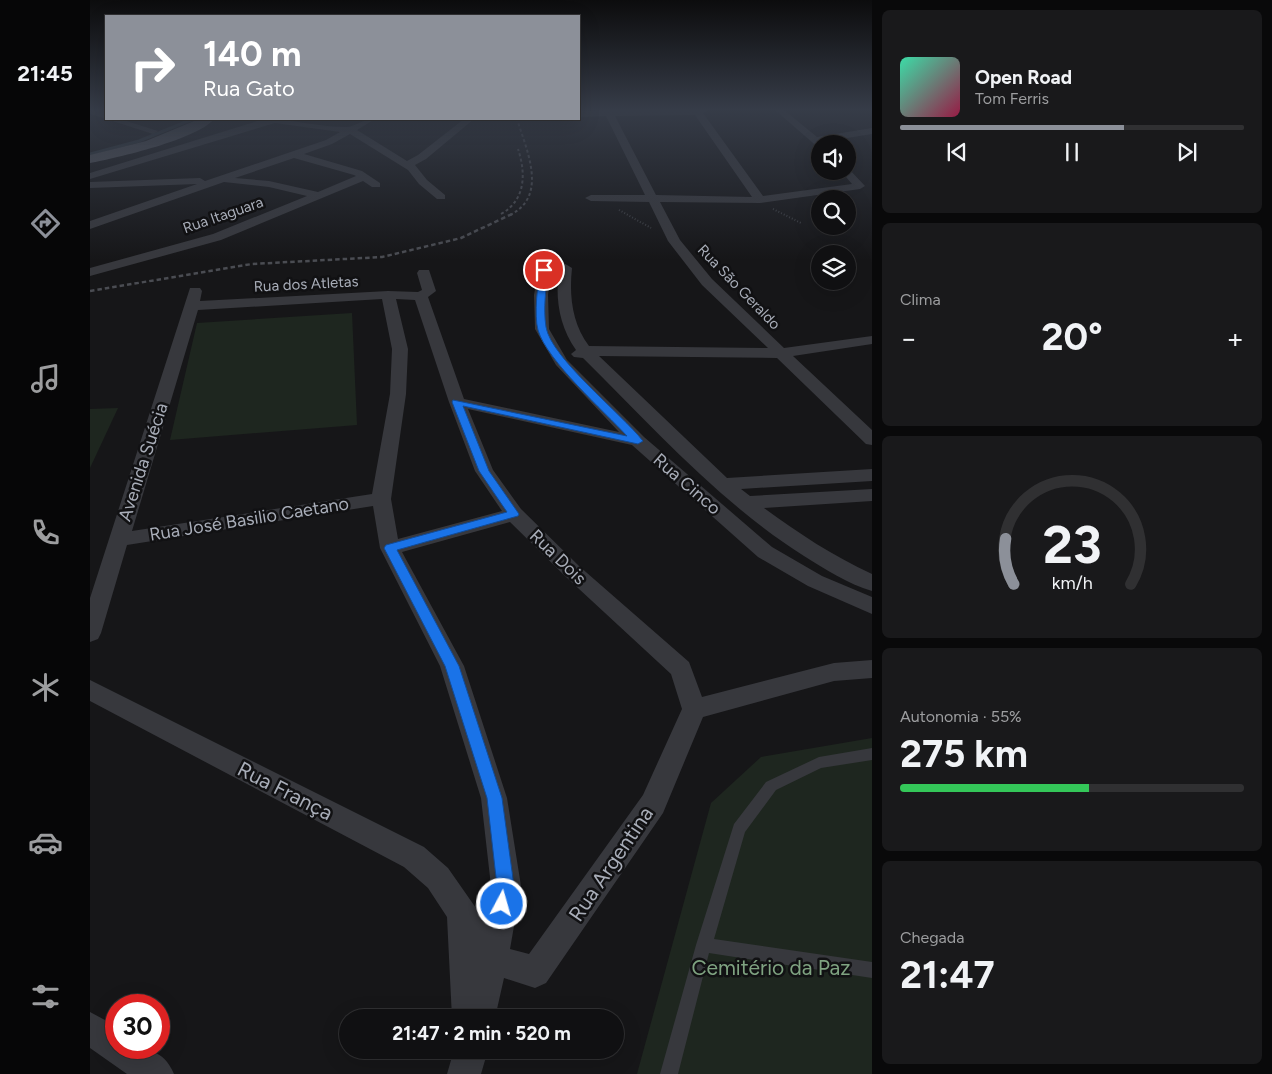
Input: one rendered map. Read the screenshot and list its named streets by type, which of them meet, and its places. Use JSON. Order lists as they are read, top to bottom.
{
  "streets": {
    "street": [
      "Rua Itaguara",
      "Rua dos Atletas",
      "Rua São Geraldo",
      "Avenida Suécia",
      "Rua Cinco",
      "Rua José Basilio Caetano",
      "Rua Dois",
      "Rua França",
      "Rua Argentina"
    ]
  },
  "crossings": [
    ["Rua dos Atletas", "Avenida Suécia"],
    ["Rua dos Atletas", "Rua Dois"],
    ["Avenida Suécia", "Rua José Basilio Caetano"],
    ["Rua Dois", "Rua Argentina"],
    ["Rua França", "Rua Argentina"]
  ],
  "parks": ["Cemitério da Paz"],
  "page": {
    "tabs": "21:45",
    "turn": ["140 m", "Rua Gato"],
    "song": ["Open Road", "Tom Ferris"],
    "tile": [
      "Clima",
      ["Autonomia · 55%", "275 km"],
      ["Chegada", "21:47"]
    ],
    "heat": ["−", "20°", "+"],
    "limit": "30",
    "trip": "21:47 · 2 min · 520 m",
    "gauge": ["23", "km/h"]
  }
}
